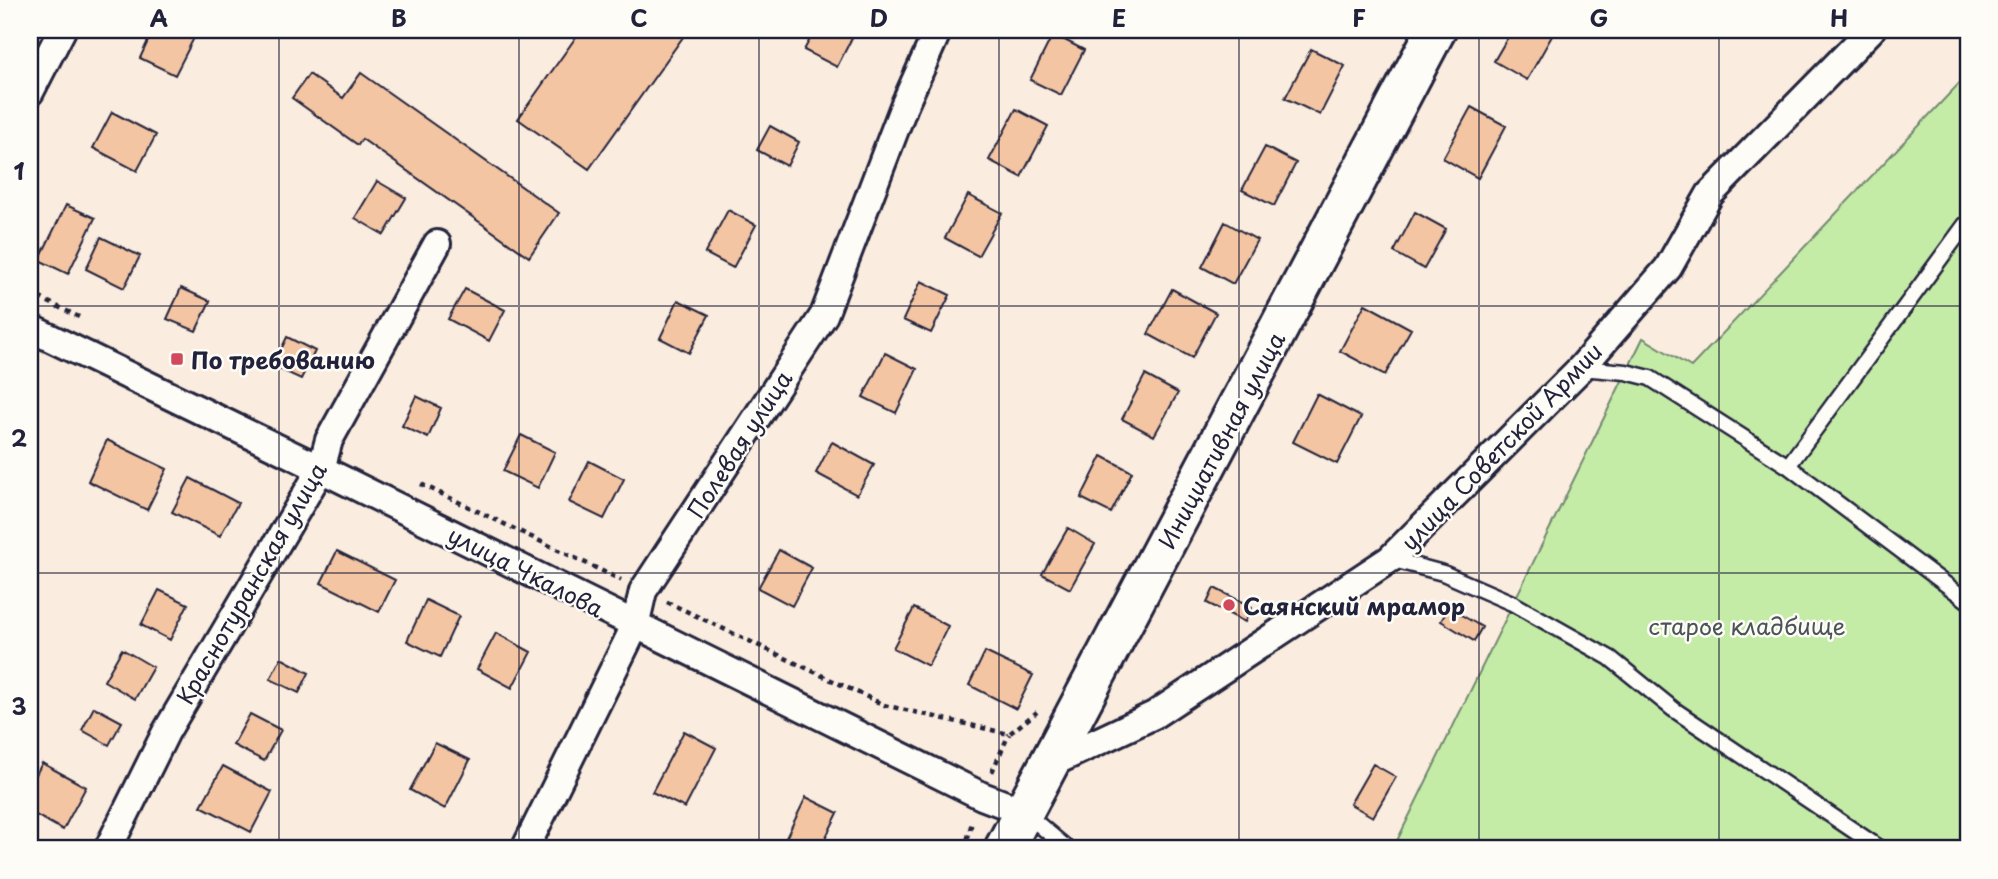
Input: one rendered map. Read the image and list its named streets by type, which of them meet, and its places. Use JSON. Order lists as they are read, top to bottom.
{
  "streets": {
    "street": [
      "Инициативная улица",
      "Полевая улица",
      "улица Советской Армии",
      "улица Чкалова",
      "Краснотуранская улица"
    ]
  },
  "crossings": [
    ["Инициативная улица", "улица Советской Армии"],
    ["Инициативная улица", "улица Чкалова"],
    ["Полевая улица", "улица Чкалова"],
    ["улица Чкалова", "Краснотуранская улица"]
  ],
  "parks": ["старое кладбище"],
  "places": {
    "transit": ["По требованию"],
    "other": ["Саянский мрамор"]
  },
  "grid": {
    "columns": [
      "A",
      "B",
      "C",
      "D",
      "E",
      "F",
      "G",
      "H"
    ],
    "rows": ["1", "2", "3"]
  }
}
